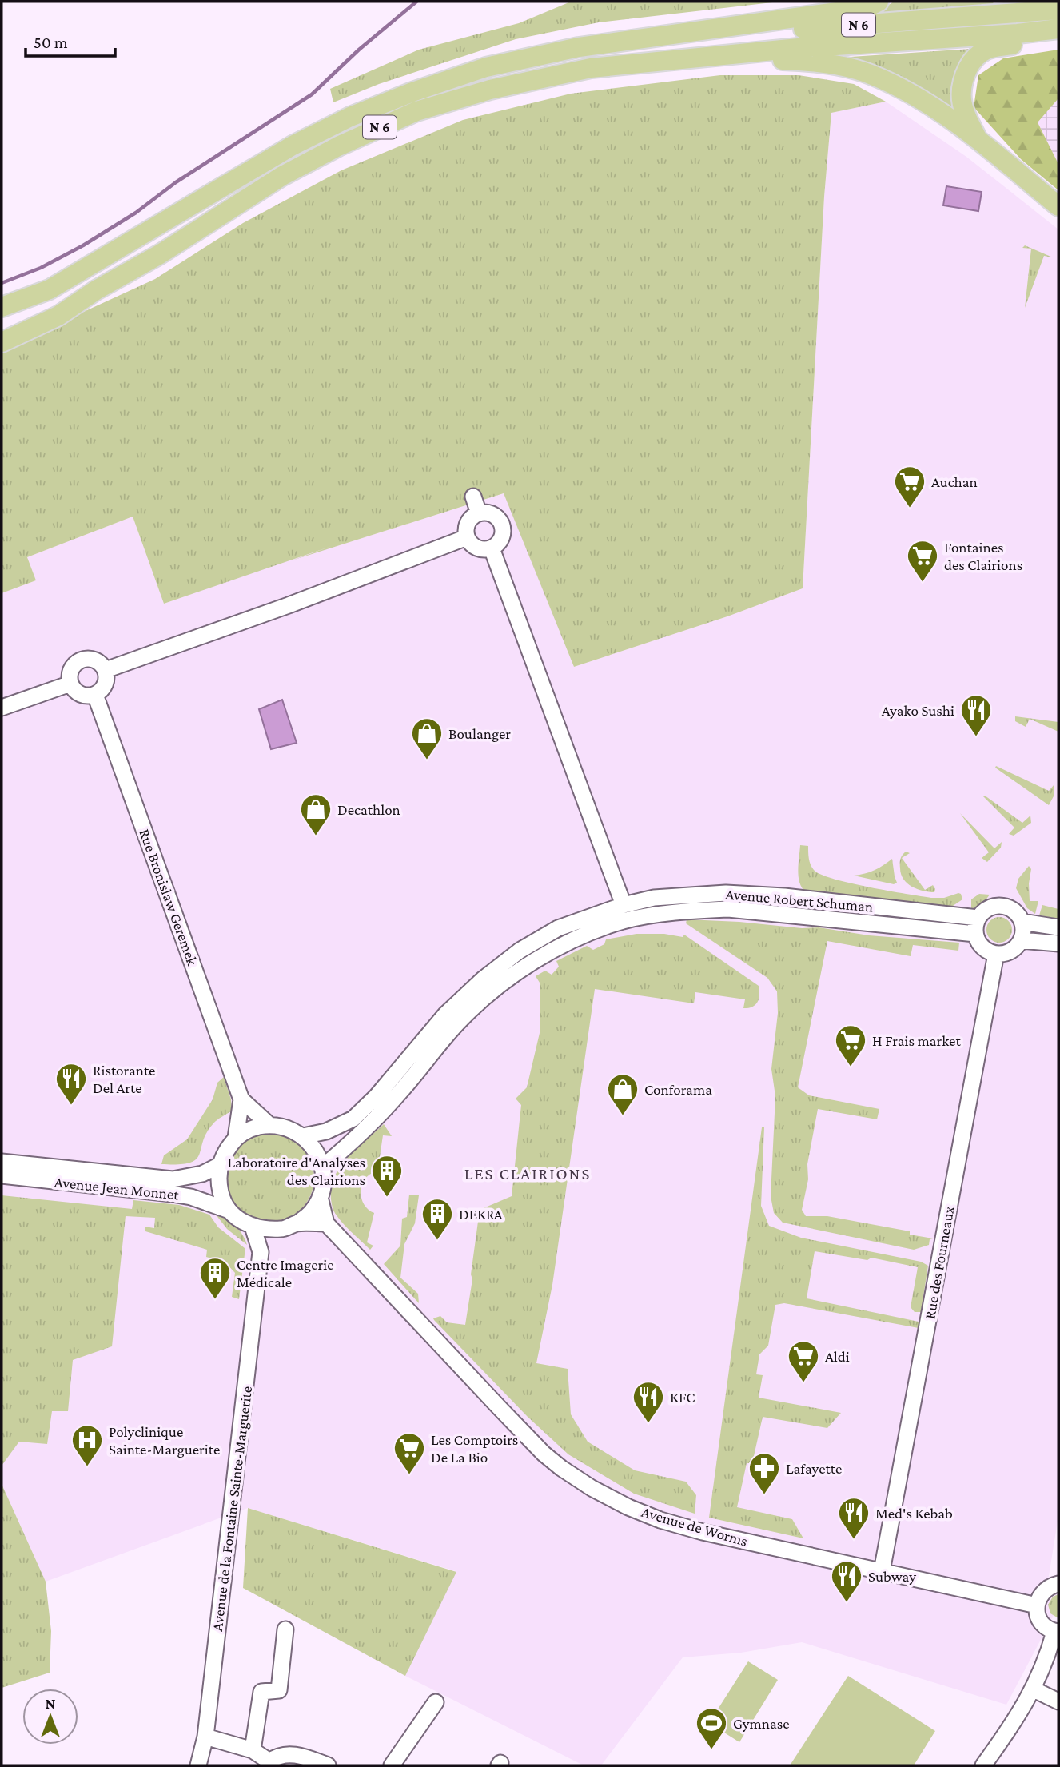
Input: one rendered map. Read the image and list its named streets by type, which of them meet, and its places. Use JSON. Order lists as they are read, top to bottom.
{
  "streets": {
    "main road": ["N 6"],
    "street": [
      "Rue Bronislaw Geremek",
      "Avenue Robert Schuman",
      "Avenue Jean Monnet",
      "Rue des Fourneaux",
      "Avenue de la Fontaine Sainte-Marguerite",
      "Avenue de Worms"
    ]
  },
  "crossings": [
    ["Rue Bronislaw Geremek", "Avenue Robert Schuman"],
    ["Rue Bronislaw Geremek", "Avenue Jean Monnet"],
    ["Rue Bronislaw Geremek", "Avenue de la Fontaine Sainte-Marguerite"],
    ["Rue Bronislaw Geremek", "Avenue de Worms"],
    ["Avenue Robert Schuman", "Avenue Jean Monnet"],
    ["Avenue Robert Schuman", "Rue des Fourneaux"],
    ["Avenue Robert Schuman", "Avenue de la Fontaine Sainte-Marguerite"],
    ["Avenue Robert Schuman", "Avenue de Worms"],
    ["Avenue Jean Monnet", "Avenue de la Fontaine Sainte-Marguerite"],
    ["Avenue Jean Monnet", "Avenue de Worms"],
    ["Rue des Fourneaux", "Avenue de Worms"],
    ["Avenue de la Fontaine Sainte-Marguerite", "Avenue de Worms"]
  ],
  "districts": ["LES CLAIRIONS"],
  "places": {
    "supermarket": [
      "Auchan",
      "Fontaines des Clairions",
      "H Frais market",
      "Aldi",
      "Les Comptoirs De La Bio"
    ],
    "restaurant": [
      "Ayako Sushi",
      "Ristorante Del Arte",
      "KFC",
      "Med's Kebab",
      "Subway"
    ],
    "shop": ["Boulanger", "Decathlon", "Conforama"],
    "building": ["Laboratoire d'Analyses des Clairions", "DEKRA", "Centre Imagerie Médicale"],
    "hospital": ["Polyclinique Sainte-Marguerite"],
    "pharmacy": ["Lafayette"],
    "sports": ["Gymnase"]
  },
  "scale_bar": "50 m",
  "north": "top"
}
